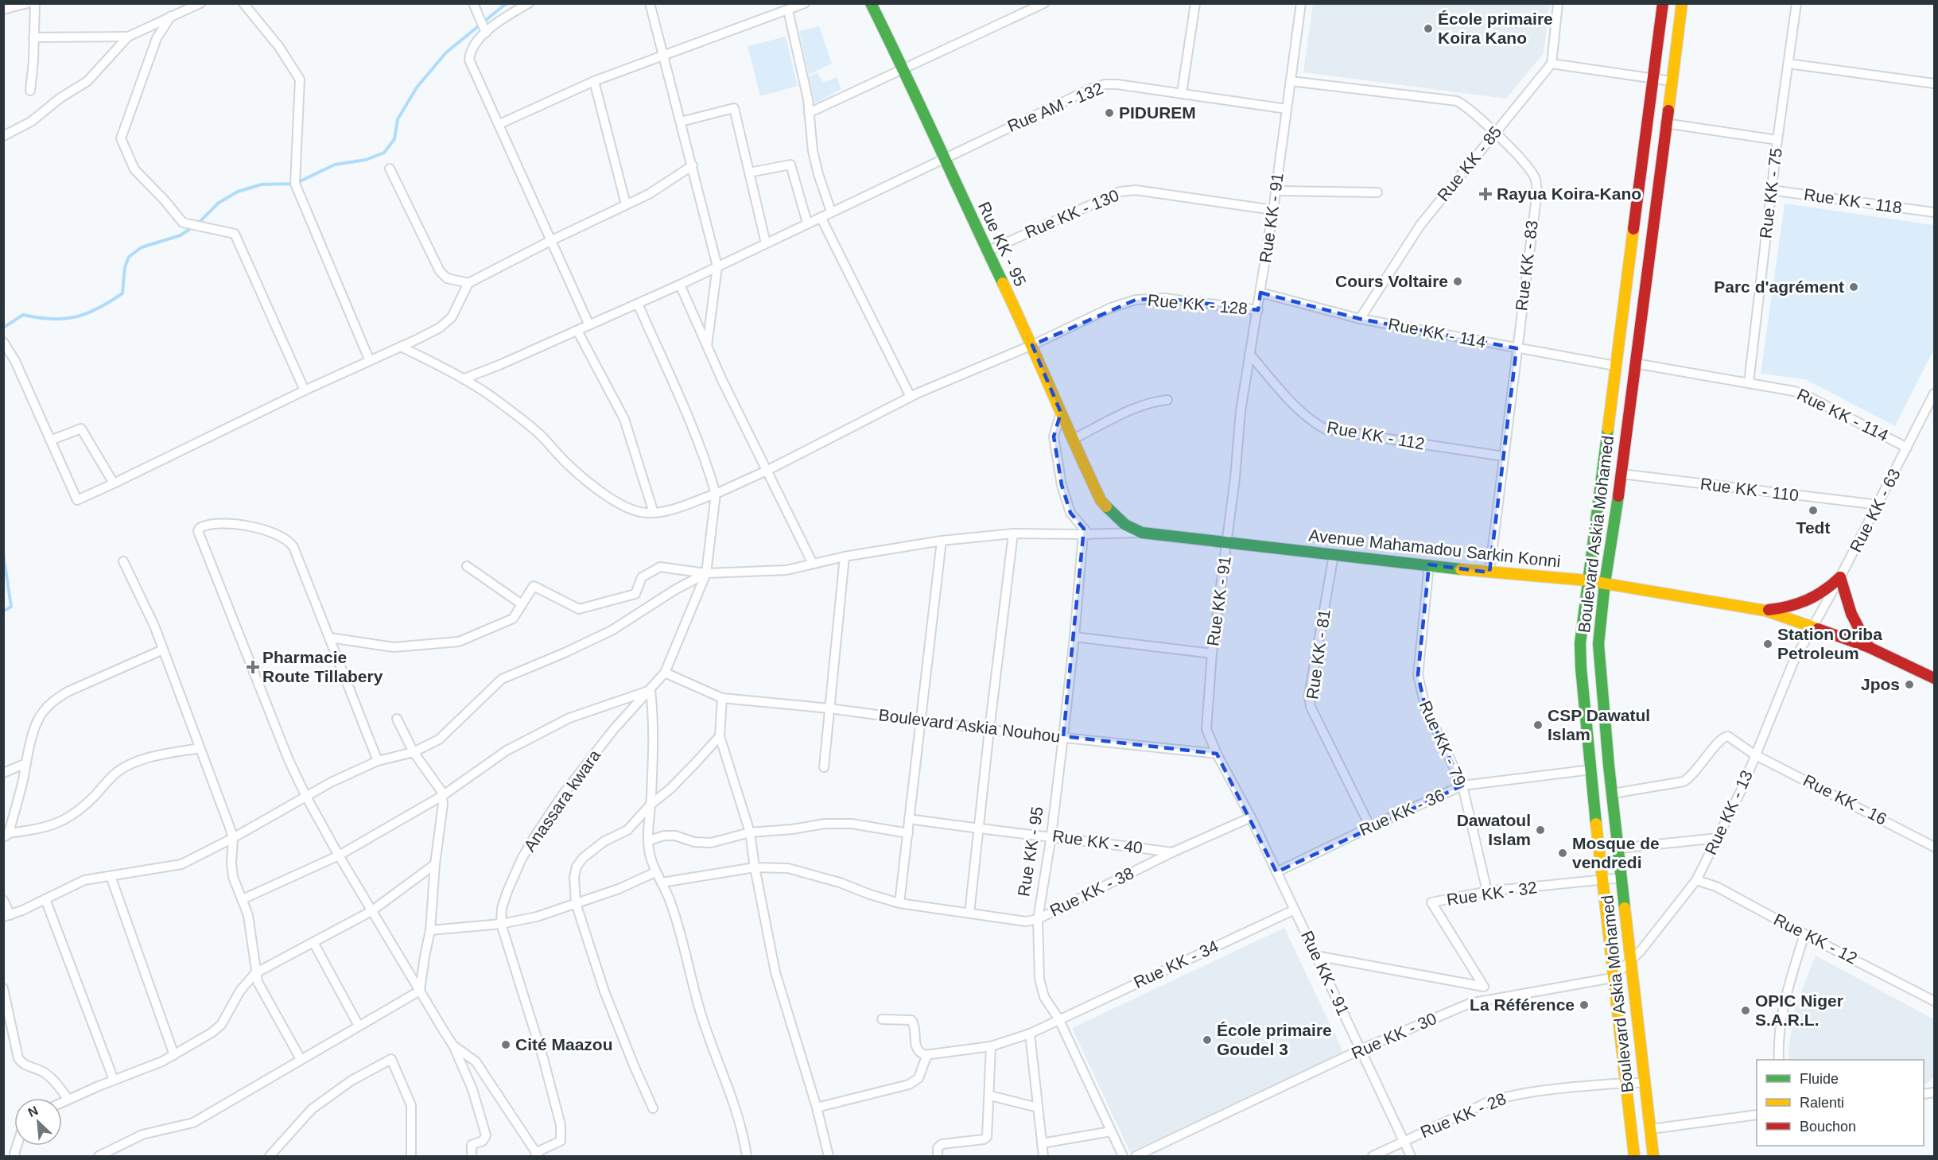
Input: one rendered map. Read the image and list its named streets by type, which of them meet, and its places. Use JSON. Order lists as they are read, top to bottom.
{
  "streets": {
    "main road": ["Rue KK - 95", "Boulevard Askia Mohamed", "Avenue Mahamadou Sarkin Konni"],
    "street": [
      "Rue AM - 132",
      "Rue KK - 85",
      "Rue KK - 75",
      "Rue KK - 118",
      "Rue KK - 130",
      "Rue KK - 91",
      "Rue KK - 83",
      "Rue KK - 128",
      "Rue KK - 114",
      "Rue KK - 112",
      "Rue KK - 110",
      "Rue KK - 63",
      "Rue KK - 81",
      "Boulevard Askia Nouhou",
      "Rue KK - 79",
      "Rue KK - 16",
      "Anassara kwara",
      "Rue KK - 36",
      "Rue KK - 13",
      "Rue KK - 40",
      "Rue KK - 38",
      "Rue KK - 32",
      "Rue KK - 12",
      "Rue KK - 34",
      "Rue KK - 30",
      "Rue KK - 28"
    ]
  },
  "crossings": [
    ["Rue AM - 132", "Rue KK - 91"],
    ["Rue AM - 132", "Rue KK - 95"],
    ["Rue KK - 85", "Rue KK - 83"],
    ["Rue KK - 85", "Rue KK - 114"],
    ["Rue KK - 75", "Rue KK - 118"],
    ["Rue KK - 75", "Rue KK - 114"],
    ["Rue KK - 130", "Rue KK - 91"],
    ["Rue KK - 130", "Rue KK - 95"],
    ["Rue KK - 91", "Rue KK - 83"],
    ["Rue KK - 91", "Rue KK - 128"],
    ["Rue KK - 91", "Rue KK - 114"],
    ["Rue KK - 91", "Rue KK - 112"],
    ["Rue KK - 91", "Avenue Mahamadou Sarkin Konni"],
    ["Rue KK - 91", "Boulevard Askia Nouhou"],
    ["Rue KK - 91", "Rue KK - 36"],
    ["Rue KK - 91", "Rue KK - 38"],
    ["Rue KK - 91", "Rue KK - 32"],
    ["Rue KK - 91", "Rue KK - 34"],
    ["Rue KK - 91", "Rue KK - 30"],
    ["Rue KK - 91", "Rue KK - 28"],
    ["Rue KK - 95", "Rue KK - 128"],
    ["Rue KK - 95", "Avenue Mahamadou Sarkin Konni"],
    ["Rue KK - 95", "Boulevard Askia Nouhou"],
    ["Rue KK - 95", "Rue KK - 40"],
    ["Rue KK - 95", "Rue KK - 38"],
    ["Rue KK - 95", "Rue KK - 34"],
    ["Rue KK - 83", "Rue KK - 114"],
    ["Rue KK - 83", "Rue KK - 112"],
    ["Rue KK - 83", "Avenue Mahamadou Sarkin Konni"],
    ["Rue KK - 128", "Anassara kwara"],
    ["Rue KK - 114", "Rue KK - 63"],
    ["Rue KK - 114", "Boulevard Askia Mohamed"],
    ["Rue KK - 110", "Rue KK - 63"],
    ["Rue KK - 110", "Boulevard Askia Mohamed"],
    ["Rue KK - 63", "Avenue Mahamadou Sarkin Konni"],
    ["Rue KK - 63", "Rue KK - 13"],
    ["Boulevard Askia Mohamed", "Avenue Mahamadou Sarkin Konni"],
    ["Boulevard Askia Mohamed", "Rue KK - 16"],
    ["Boulevard Askia Mohamed", "Rue KK - 36"],
    ["Boulevard Askia Mohamed", "Rue KK - 13"],
    ["Boulevard Askia Mohamed", "Rue KK - 32"],
    ["Boulevard Askia Mohamed", "Rue KK - 30"],
    ["Boulevard Askia Mohamed", "Rue KK - 28"],
    ["Avenue Mahamadou Sarkin Konni", "Rue KK - 81"],
    ["Avenue Mahamadou Sarkin Konni", "Rue KK - 79"],
    ["Avenue Mahamadou Sarkin Konni", "Rue KK - 13"],
    ["Rue KK - 81", "Rue KK - 36"],
    ["Boulevard Askia Nouhou", "Anassara kwara"],
    ["Rue KK - 79", "Rue KK - 36"],
    ["Rue KK - 79", "Rue KK - 32"],
    ["Rue KK - 16", "Rue KK - 13"],
    ["Rue KK - 13", "Rue KK - 12"],
    ["Rue KK - 13", "Rue KK - 30"],
    ["Rue KK - 40", "Rue KK - 38"]
  ],
  "places": {
    "other": [
      "École primaire Koira Kano",
      "PIDUREM",
      "Cours Voltaire",
      "Parc d'agrément",
      "Tedt",
      "Station Oriba Petroleum",
      "Jpos",
      "CSP Dawatul Islam",
      "Dawatoul Islam",
      "Mosque de vendredi",
      "La Référence",
      "OPIC Niger S.A.R.L.",
      "École primaire Goudel 3",
      "Cité Maazou"
    ],
    "health": ["Rayua Koira-Kano", "Pharmacie Route Tillabery"]
  },
  "legend": ["Fluide", "Ralenti", "Bouchon"],
  "north": "top left"
}
